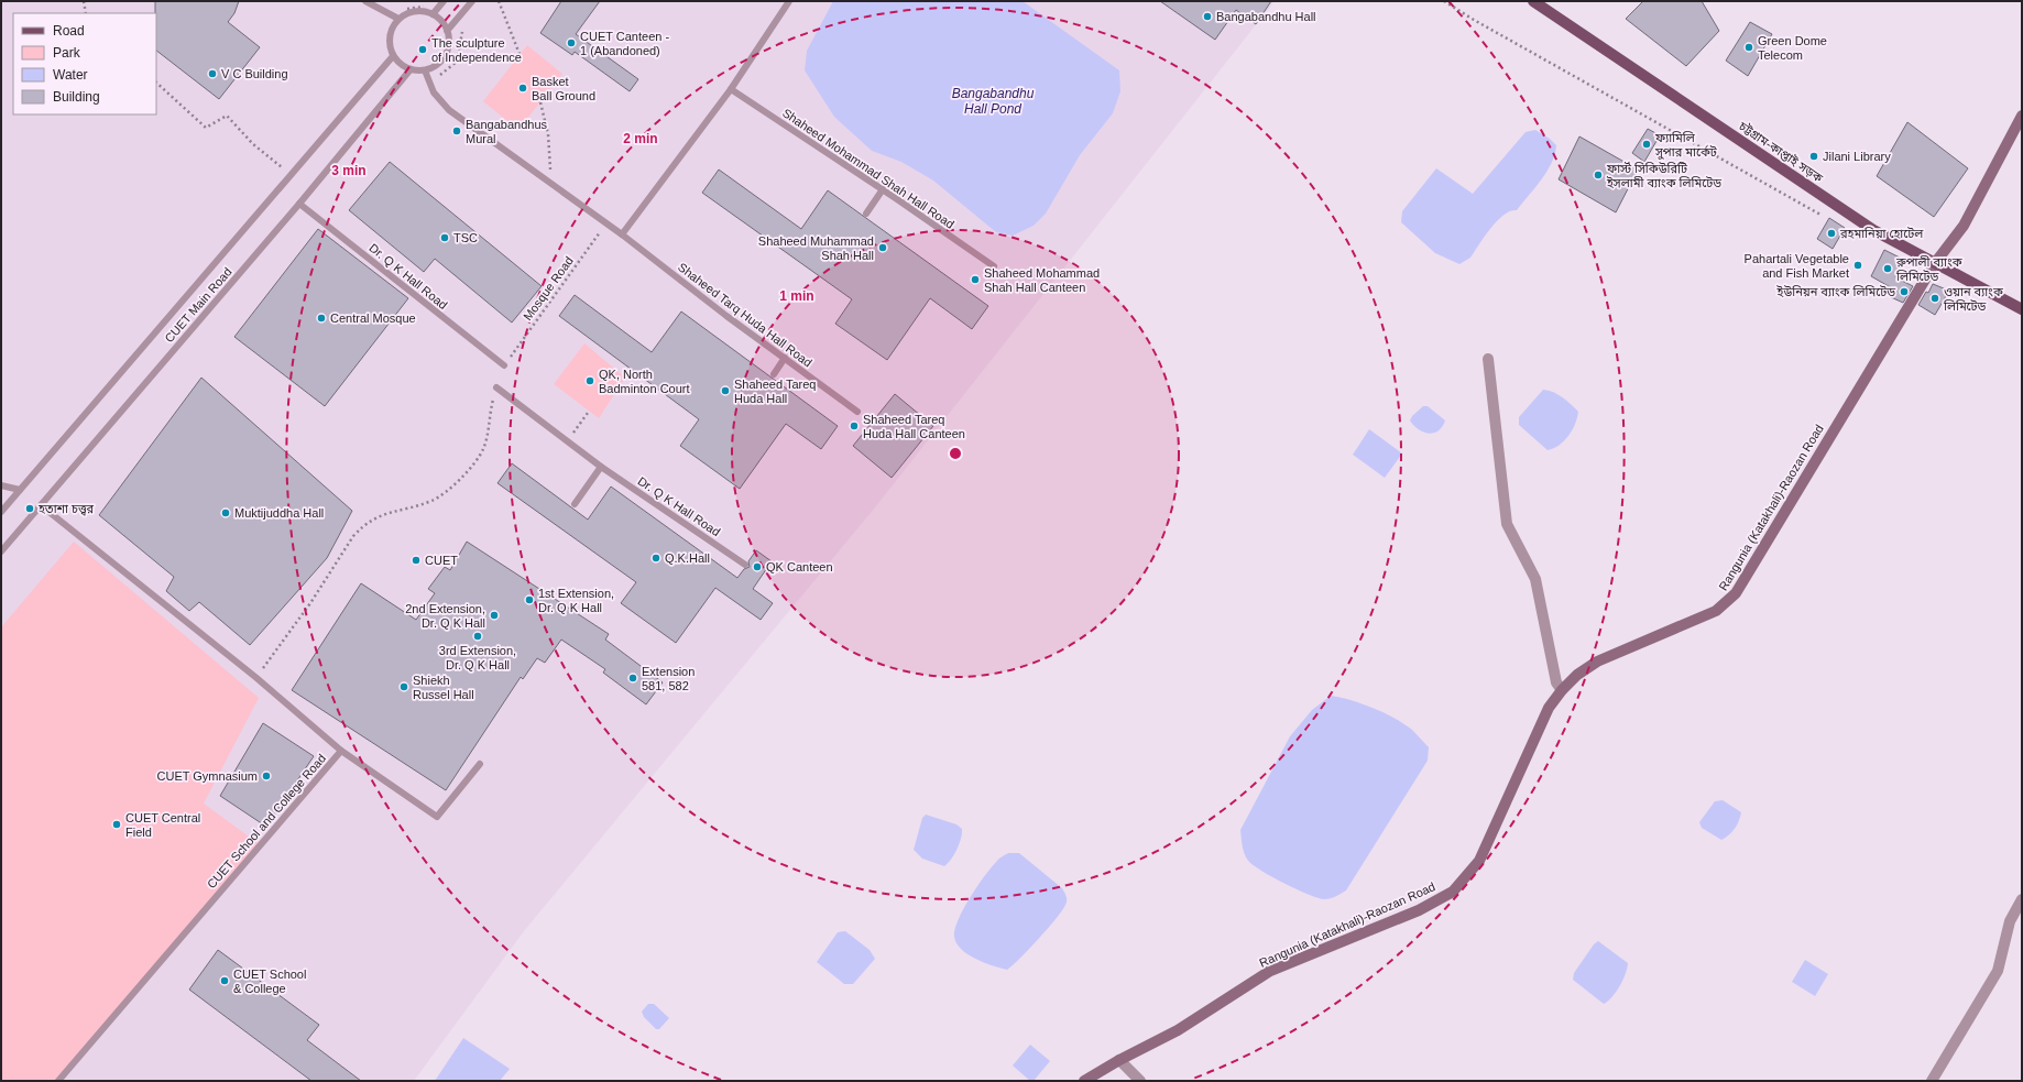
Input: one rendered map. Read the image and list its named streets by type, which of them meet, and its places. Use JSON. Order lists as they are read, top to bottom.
{
  "streets": {
    "main road": ["চট্টগ্রাম-কাপ্তাই সড়ক", "Rangunia (Katakhali)-Raozan Road"],
    "lane": [
      "Shaheed Mohammad Shah Hall Road",
      "Dr. Q K Hall Road",
      "CUET Main Road",
      "Shaheed Tarq Huda Hall Road",
      "CUET School and College Road"
    ],
    "path": ["Mosque Road"]
  },
  "crossings": [
    ["চট্টগ্রাম-কাপ্তাই সড়ক", "Rangunia (Katakhali)-Raozan Road"],
    ["Dr. Q K Hall Road", "Mosque Road"],
    ["Dr. Q K Hall Road", "CUET Main Road"],
    ["Mosque Road", "Shaheed Tarq Huda Hall Road"],
    ["CUET Main Road", "Shaheed Tarq Huda Hall Road"],
    ["CUET Main Road", "CUET School and College Road"]
  ],
  "water": ["Bangabandhu Hall Pond"],
  "places": [
    "Bangabandhu Hall",
    "CUET Canteen - 1 (Abandoned)",
    "Green Dome Telecom",
    "The sculpture of Independence",
    "V C Building",
    "Basket Ball Ground",
    "Bangabandhus Mural",
    "ফ্যামিলি সুপার মার্কেট",
    "Jilani Library",
    "ফার্স্ট সিকিউরিটি ইসলামী ব্যাংক লিমিটেড",
    "রহমানিয়া হোটেল",
    "TSC",
    "Shaheed Muhammad Shah Hall",
    "Pahartali Vegetable and Fish Market",
    "রুপালী ব্যাংক লিমিটেড",
    "Shaheed Mohammad Shah Hall Canteen",
    "ইউনিয়ন ব্যাংক লিমিটেড",
    "ওয়ান ব্যাংক লিমিটেড",
    "Central Mosque",
    "QK, North Badminton Court",
    "Shaheed Tareq Huda Hall",
    "Shaheed Tareq Huda Hall Canteen",
    "হতাশা চত্ত্বর",
    "Muktijuddha Hall",
    "Q.K.Hall",
    "CUET",
    "QK Canteen",
    "1st Extension, Dr. Q K Hall",
    "2nd Extension, Dr. Q K Hall",
    "3rd Extension, Dr. Q K Hall",
    "Extension 581, 582",
    "Shiekh Russel Hall",
    "CUET Gymnasium",
    "CUET Central Field",
    "CUET School & College"
  ],
  "legend": [
    "Road",
    "Park",
    "Water",
    "Building"
  ],
  "rings": ["2 min", "3 min", "1 min"]
}
